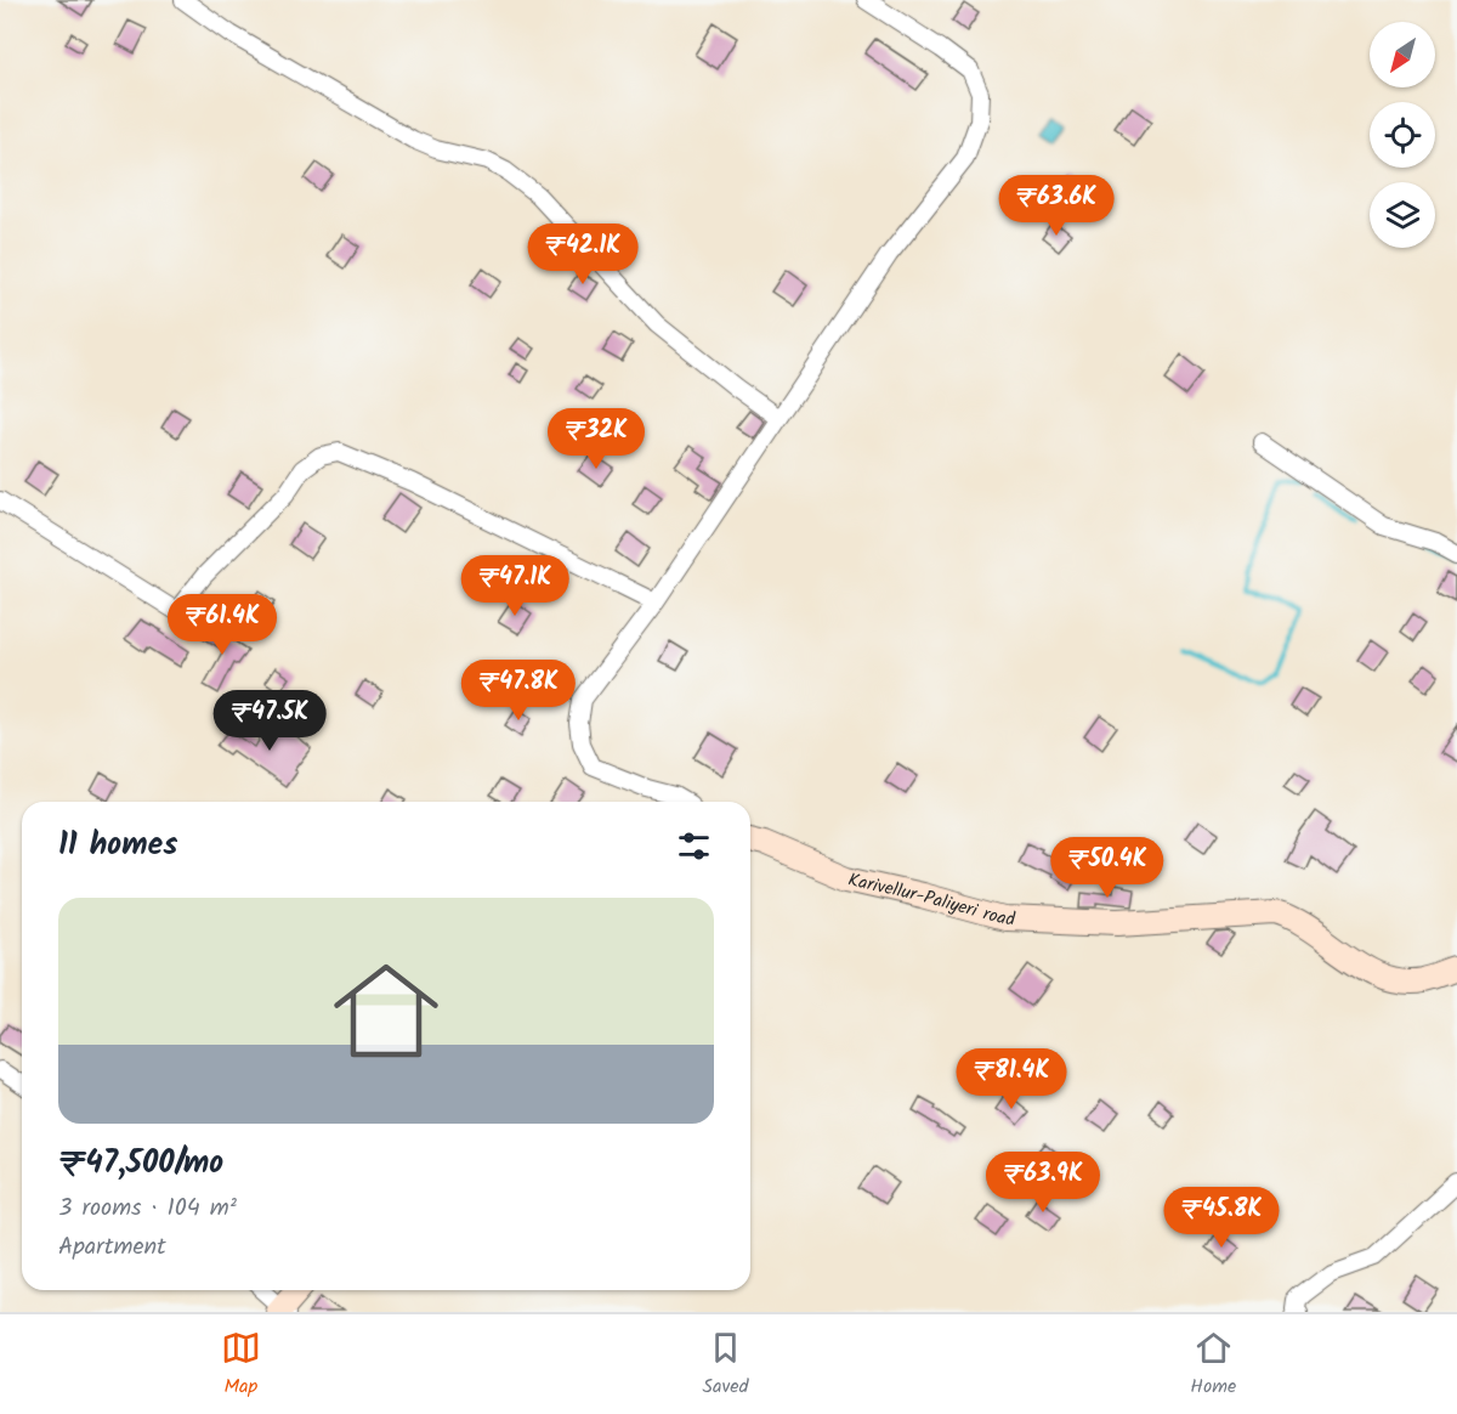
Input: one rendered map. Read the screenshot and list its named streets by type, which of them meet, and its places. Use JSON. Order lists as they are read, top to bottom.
{
  "streets": {
    "main road": ["Karivellur-Paliyeri road"]
  },
  "north": "bottom left",
  "page": {
    "price": [
      "₹63.6K",
      "₹42.1K",
      "₹32K",
      "₹47.1K",
      "₹61.4K",
      "₹47.8K",
      "₹47.5K",
      "₹50.4K",
      "₹81.4K",
      "₹63.9K",
      "₹45.8K"
    ],
    "heading": "11 homes",
    "list": [
      {
        "name": "₹47,500/mo",
        "note": "3 rooms · 104 m² · Apartment"
      }
    ],
    "tabs": ["Map", "Saved", "Home"]
  }
}
